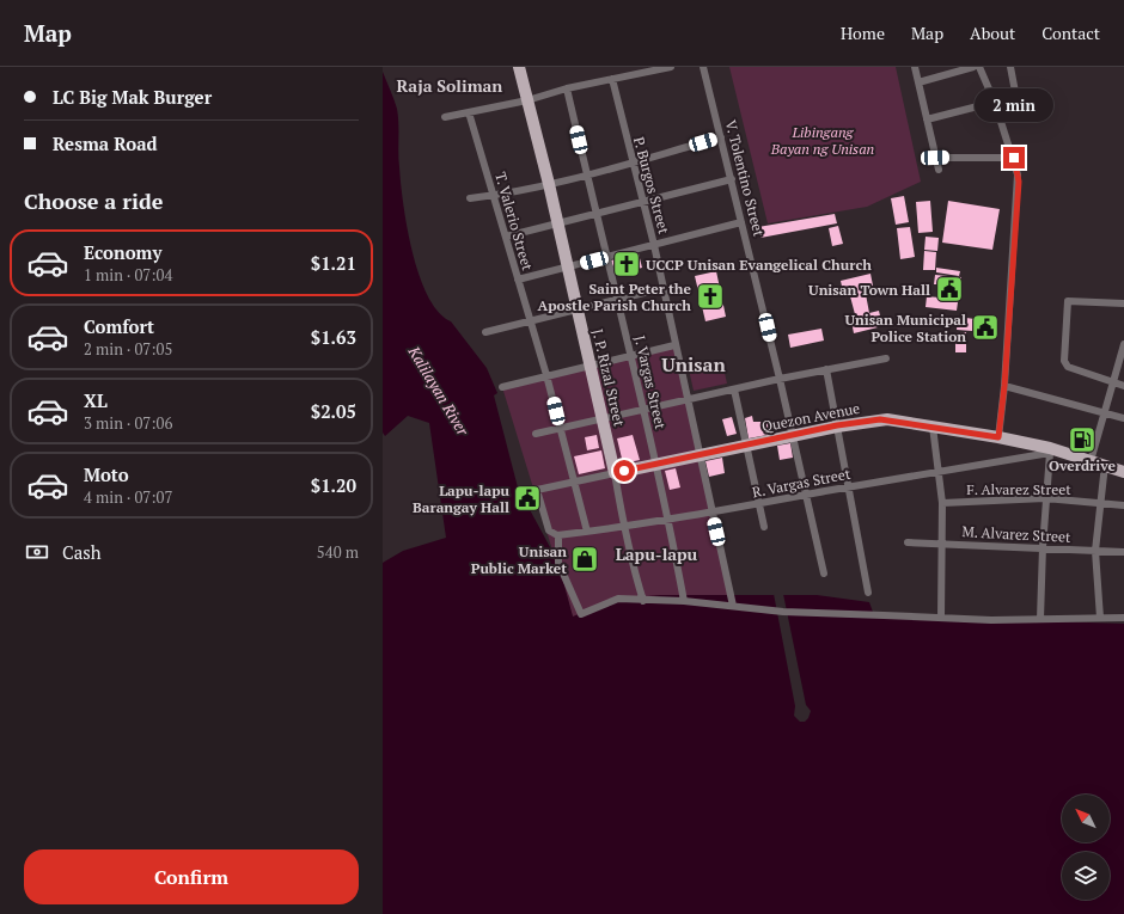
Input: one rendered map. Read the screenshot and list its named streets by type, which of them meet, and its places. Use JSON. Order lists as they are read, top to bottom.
{
  "streets": {
    "main road": ["J. P. Rizal Street", "Quezon Avenue"],
    "street": [
      "V. Tolentino Street",
      "P. Burgos Street",
      "T. Valerio Street",
      "J. Vargas Street",
      "R. Vargas Street",
      "F. Alvarez Street",
      "M. Alvarez Street"
    ]
  },
  "crossings": [
    ["V. Tolentino Street", "Quezon Avenue"],
    ["V. Tolentino Street", "R. Vargas Street"],
    ["P. Burgos Street", "Quezon Avenue"],
    ["P. Burgos Street", "R. Vargas Street"],
    ["T. Valerio Street", "R. Vargas Street"],
    ["J. P. Rizal Street", "Quezon Avenue"],
    ["J. Vargas Street", "Quezon Avenue"],
    ["J. Vargas Street", "R. Vargas Street"],
    ["Quezon Avenue", "R. Vargas Street"]
  ],
  "districts": ["Raja Soliman", "Unisan", "Lapu-lapu"],
  "water": ["Kalilayan River"],
  "parks": ["Libingang Bayan ng Unisan"],
  "places": {
    "church": ["UCCP Unisan Evangelical Church", "Saint Peter the Apostle Parish Church"],
    "public building": ["Unisan Town Hall", "Unisan Municipal Police Station", "Lapu-lapu Barangay Hall"],
    "fuel station": ["Overdrive"],
    "shop": ["Unisan Public Market"]
  },
  "north": "top left",
  "page": {
    "header": "Map",
    "nav": [
      "Home",
      "Map",
      "About",
      "Contact"
    ],
    "banner": ["LC Big Mak Burger", "Resma Road"],
    "bubble": "2 min",
    "heading": "Choose a ride",
    "list": [
      {
        "name": "Economy",
        "note": "1 min · 07:04",
        "value": "$1.21"
      },
      {
        "name": "Comfort",
        "note": "2 min · 07:05",
        "value": "$1.63"
      },
      {
        "name": "XL",
        "note": "3 min · 07:06",
        "value": "$2.05"
      },
      {
        "name": "Moto",
        "note": "4 min · 07:07",
        "value": "$1.20"
      }
    ],
    "pay": ["Cash", "540 m"],
    "buttons": "Confirm"
  }
}
